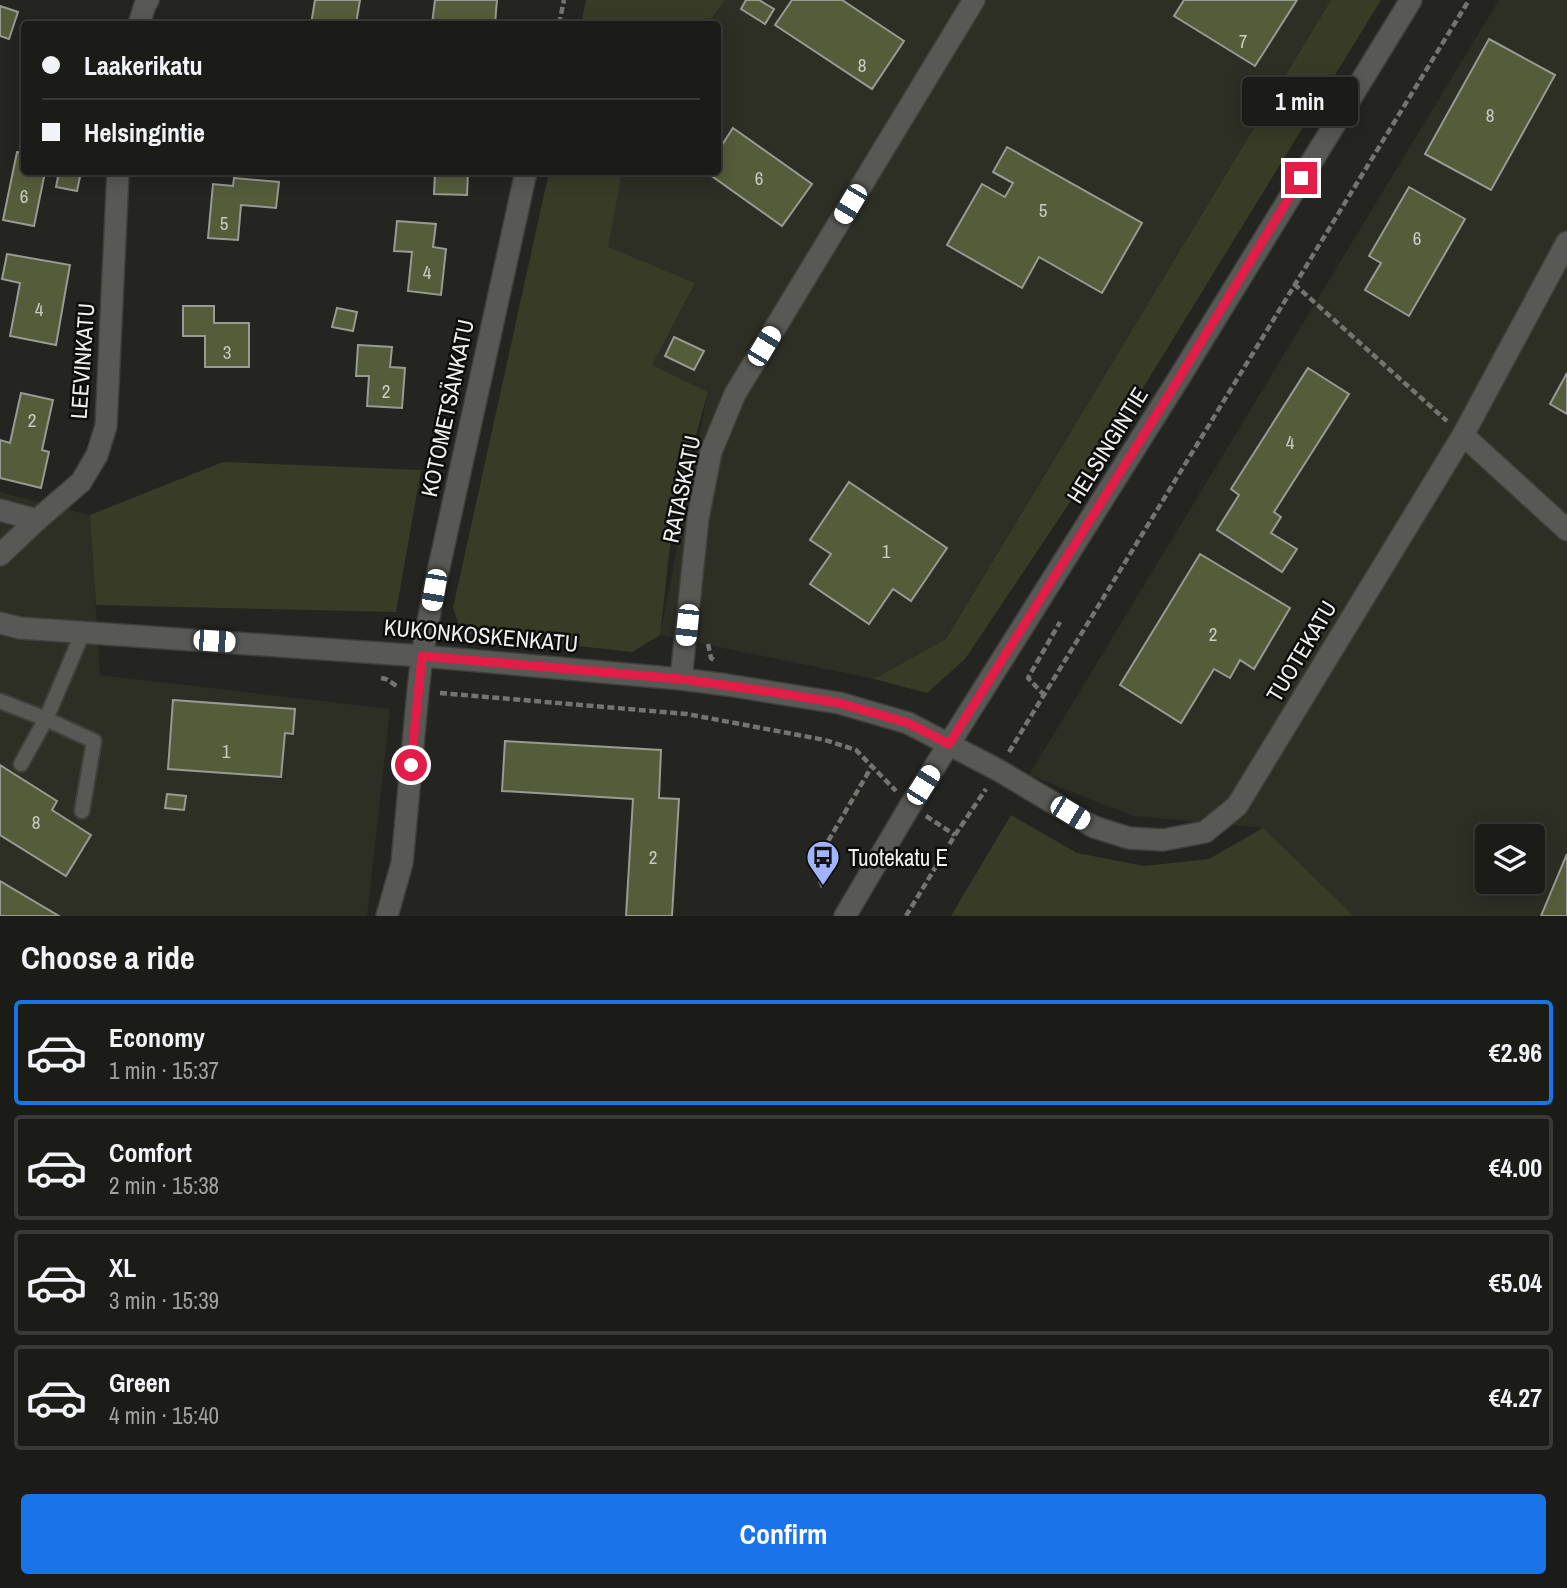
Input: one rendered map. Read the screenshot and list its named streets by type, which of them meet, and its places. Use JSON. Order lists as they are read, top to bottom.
{
  "streets": {
    "street": [
      "LEEVINKATU",
      "KOTOMETSÄNKATU",
      "HELSINGINTIE",
      "RATASKATU",
      "KUKONKOSKENKATU",
      "TUOTEKATU"
    ]
  },
  "crossings": [
    ["KOTOMETSÄNKATU", "KUKONKOSKENKATU"],
    ["HELSINGINTIE", "KUKONKOSKENKATU"],
    ["HELSINGINTIE", "TUOTEKATU"],
    ["RATASKATU", "KUKONKOSKENKATU"],
    ["KUKONKOSKENKATU", "TUOTEKATU"]
  ],
  "places": {
    "bus stop": ["Tuotekatu E"]
  },
  "house_numbers": [
    "7",
    "8",
    "8",
    "6",
    "6",
    "5",
    "5",
    "6",
    "4",
    "4",
    "3",
    "2",
    "2",
    "4",
    "1",
    "2",
    "1",
    "8",
    "2"
  ],
  "page": {
    "banner": ["Laakerikatu", "Helsingintie"],
    "bubble": "1 min",
    "heading": "Choose a ride",
    "list": [
      {
        "name": "Economy",
        "note": "1 min · 15:37",
        "value": "€2.96"
      },
      {
        "name": "Comfort",
        "note": "2 min · 15:38",
        "value": "€4.00"
      },
      {
        "name": "XL",
        "note": "3 min · 15:39",
        "value": "€5.04"
      },
      {
        "name": "Green",
        "note": "4 min · 15:40",
        "value": "€4.27"
      }
    ],
    "buttons": "Confirm"
  }
}
